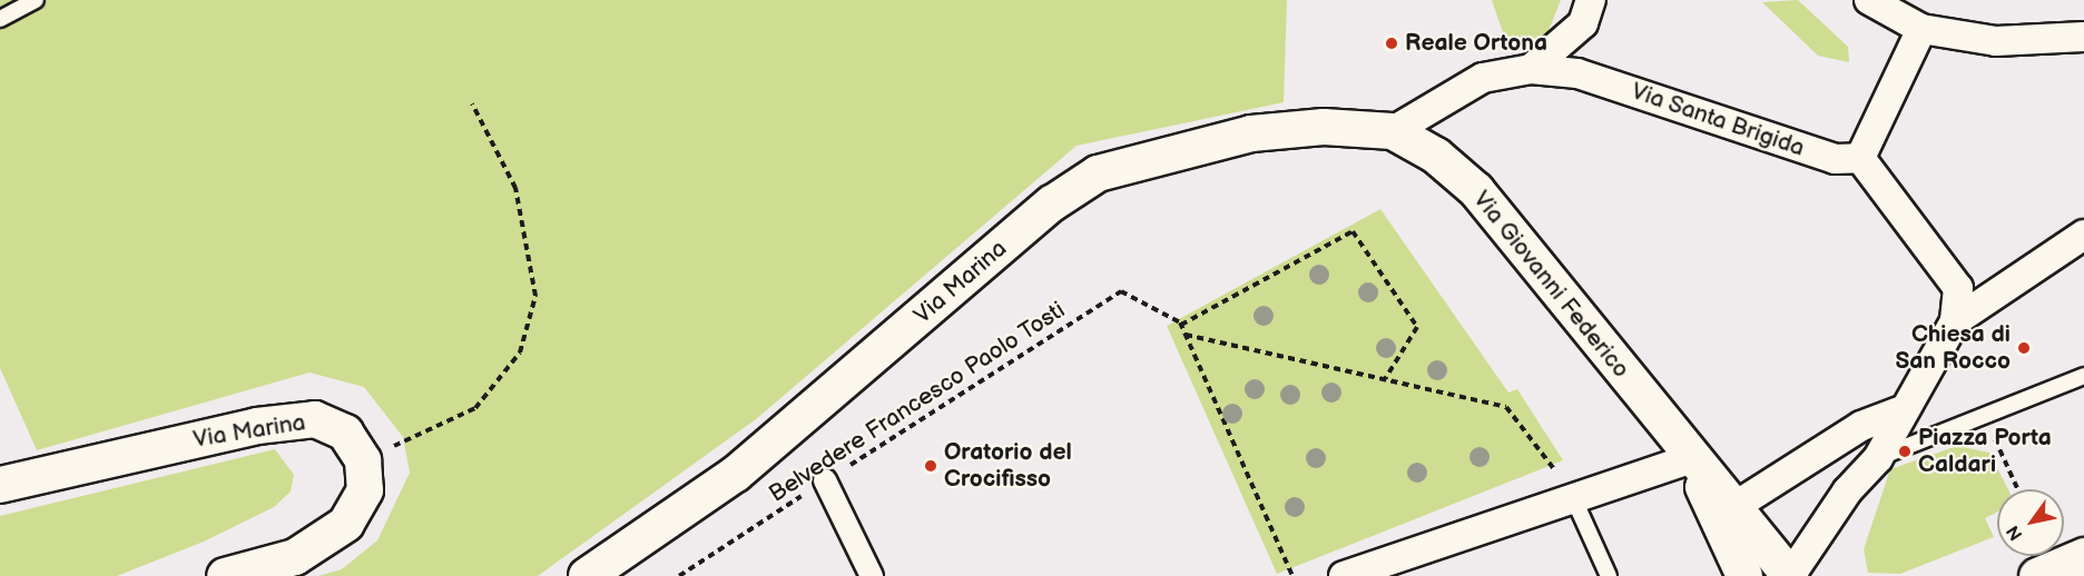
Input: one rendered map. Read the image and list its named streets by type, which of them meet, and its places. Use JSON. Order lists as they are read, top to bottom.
{
  "streets": {
    "street": ["Via Santa Brigida", "Via Marina", "Via Giovanni Federico"],
    "path": ["Belvedere Francesco Paolo Tosti"]
  },
  "crossings": [
    ["Via Santa Brigida", "Via Marina"],
    ["Via Santa Brigida", "Via Giovanni Federico"],
    ["Via Marina", "Via Giovanni Federico"]
  ],
  "places": [
    "Reale Ortona",
    "Chiesa di San Rocco",
    "Piazza Porta Caldari",
    "Oratorio del Crocifisso"
  ],
  "north": "bottom left"
}
